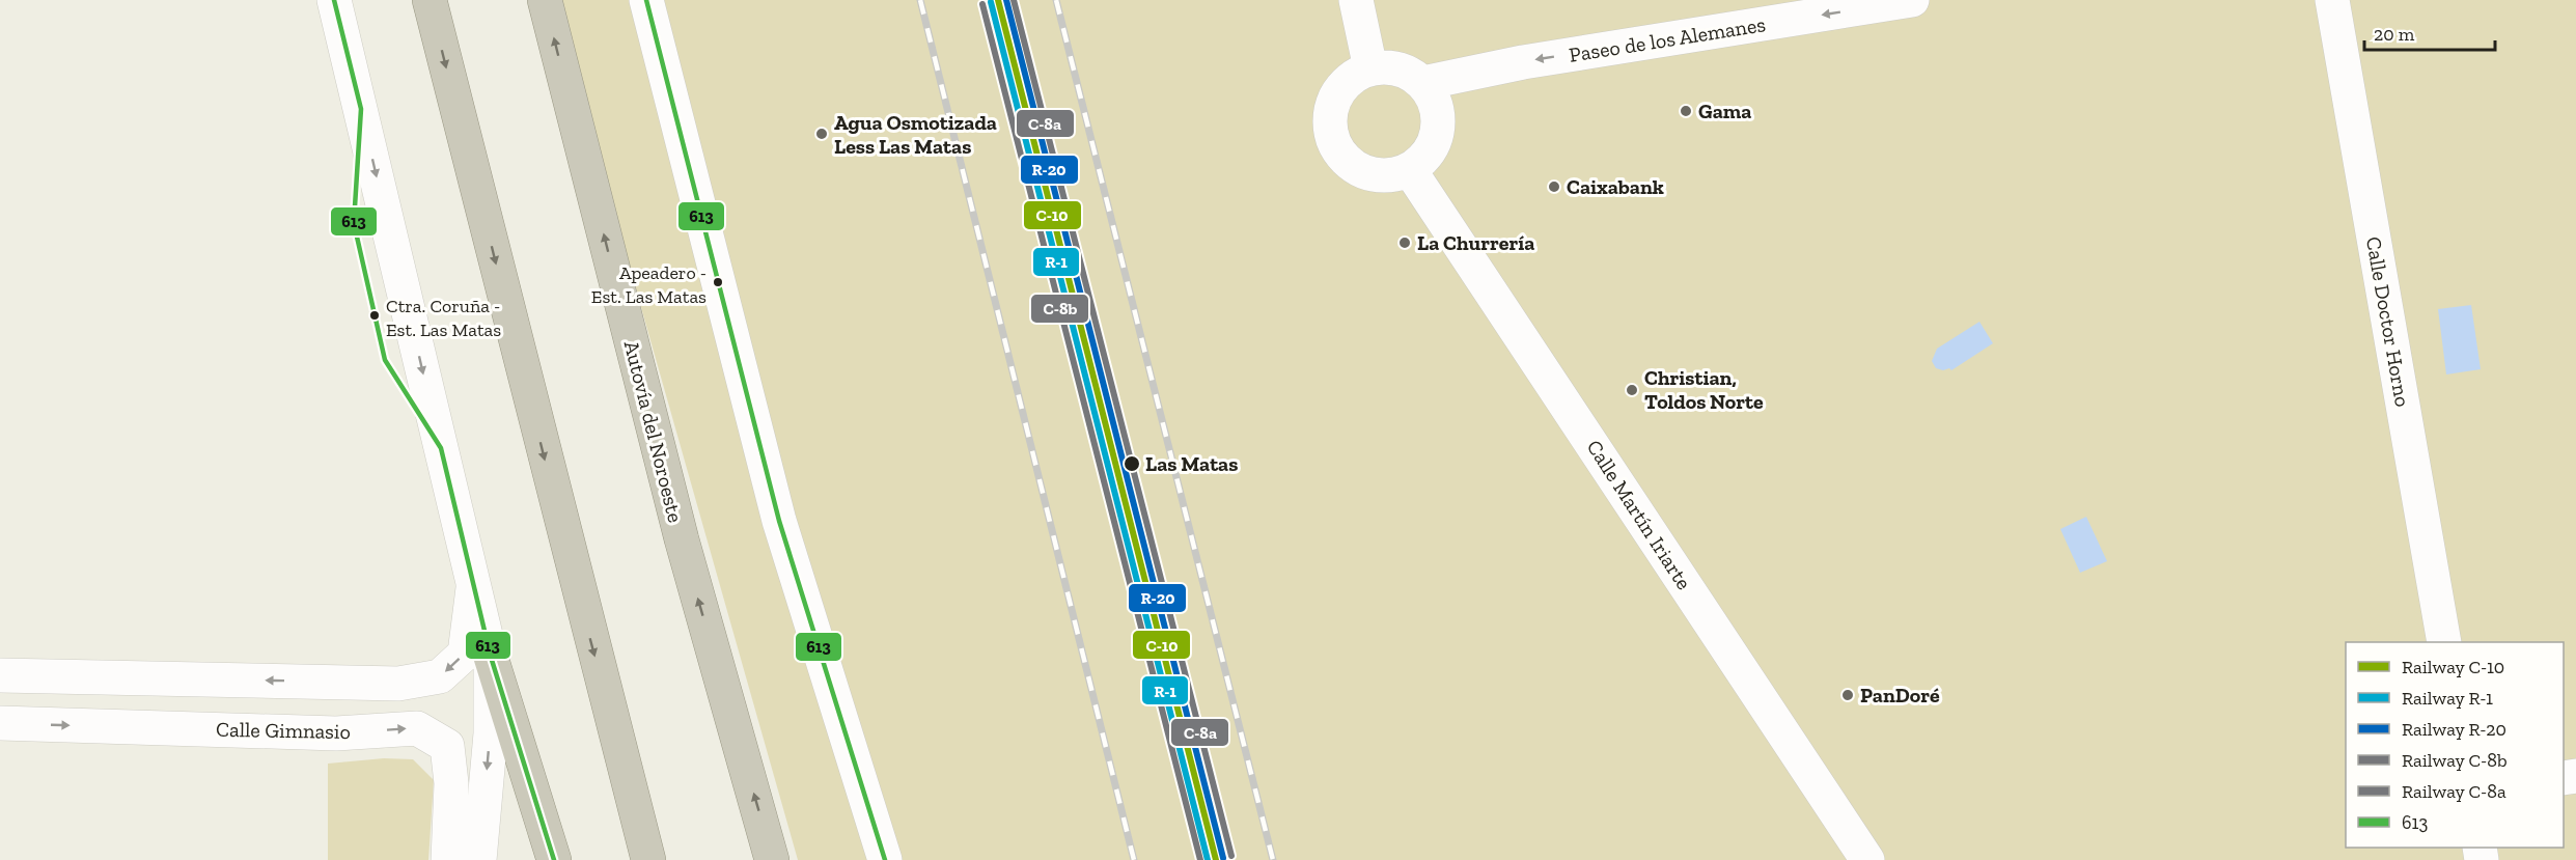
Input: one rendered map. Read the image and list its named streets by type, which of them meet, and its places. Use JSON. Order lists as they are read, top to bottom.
{
  "streets": {
    "highway": ["Autovía del Noroeste"],
    "street": [
      "Paseo de los Alemanes",
      "Calle Doctor Horno",
      "Calle Martín Iriarte",
      "Calle Gimnasio"
    ]
  },
  "crossings": [
    ["Paseo de los Alemanes", "Calle Martín Iriarte"]
  ],
  "one_way": ["Paseo de los Alemanes", "Calle Gimnasio"],
  "places": [
    "Gama",
    "Agua Osmotizada Less Las Matas",
    "Caixabank",
    "La Churrería",
    "Apeadero - Est. Las Matas",
    "Ctra. Coruña - Est. Las Matas",
    "Christian, Toldos Norte",
    "Las Matas",
    "PanDoré"
  ],
  "lines": [
    "rail line C-10",
    "rail line R-20",
    "rail line C-8a",
    "transit line 613",
    "rail line R-1",
    "rail line C-8b"
  ],
  "legend": [
    "Railway C-10",
    "Railway R-1",
    "Railway R-20",
    "Railway C-8b",
    "Railway C-8a",
    "613"
  ],
  "scale_bar": "20 m"
}
